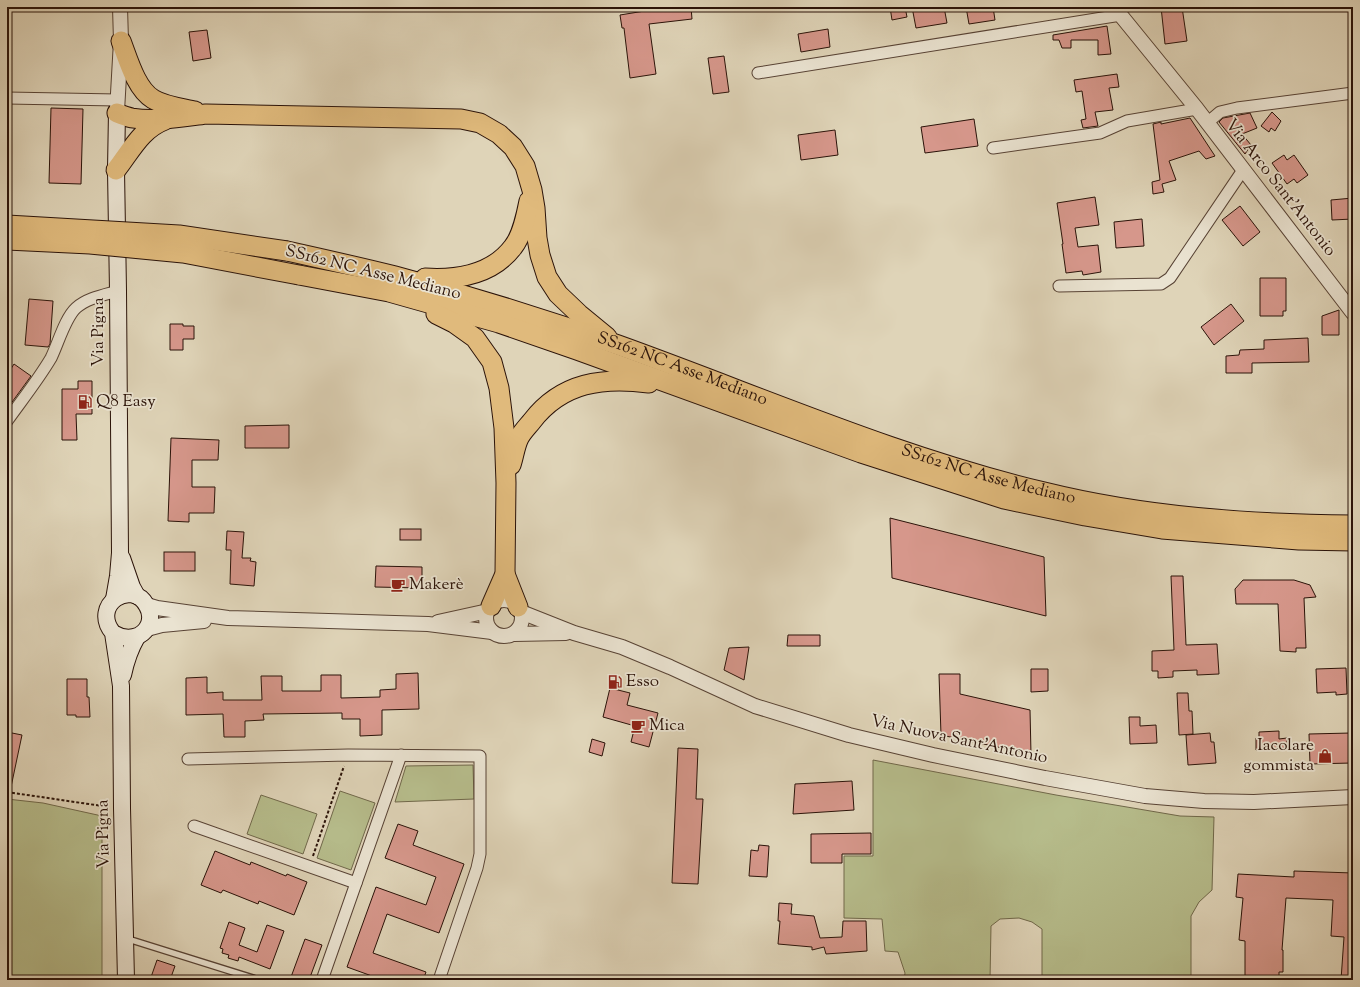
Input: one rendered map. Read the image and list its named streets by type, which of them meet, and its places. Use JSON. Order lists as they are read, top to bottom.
{
  "streets": {
    "highway": ["SS162 NC Asse Mediano"],
    "main road": ["Via Pigna"],
    "street": ["Via Arco Sant'Antonio", "Via Nuova Sant'Antonio"]
  },
  "crossings": [
    ["Via Pigna", "Via Nuova Sant'Antonio"]
  ],
  "places": {
    "fuel station": ["Q8 Easy", "Esso"],
    "cafe": ["Makerè", "Mica"],
    "shop": ["Iacolare gommista"]
  }
}
